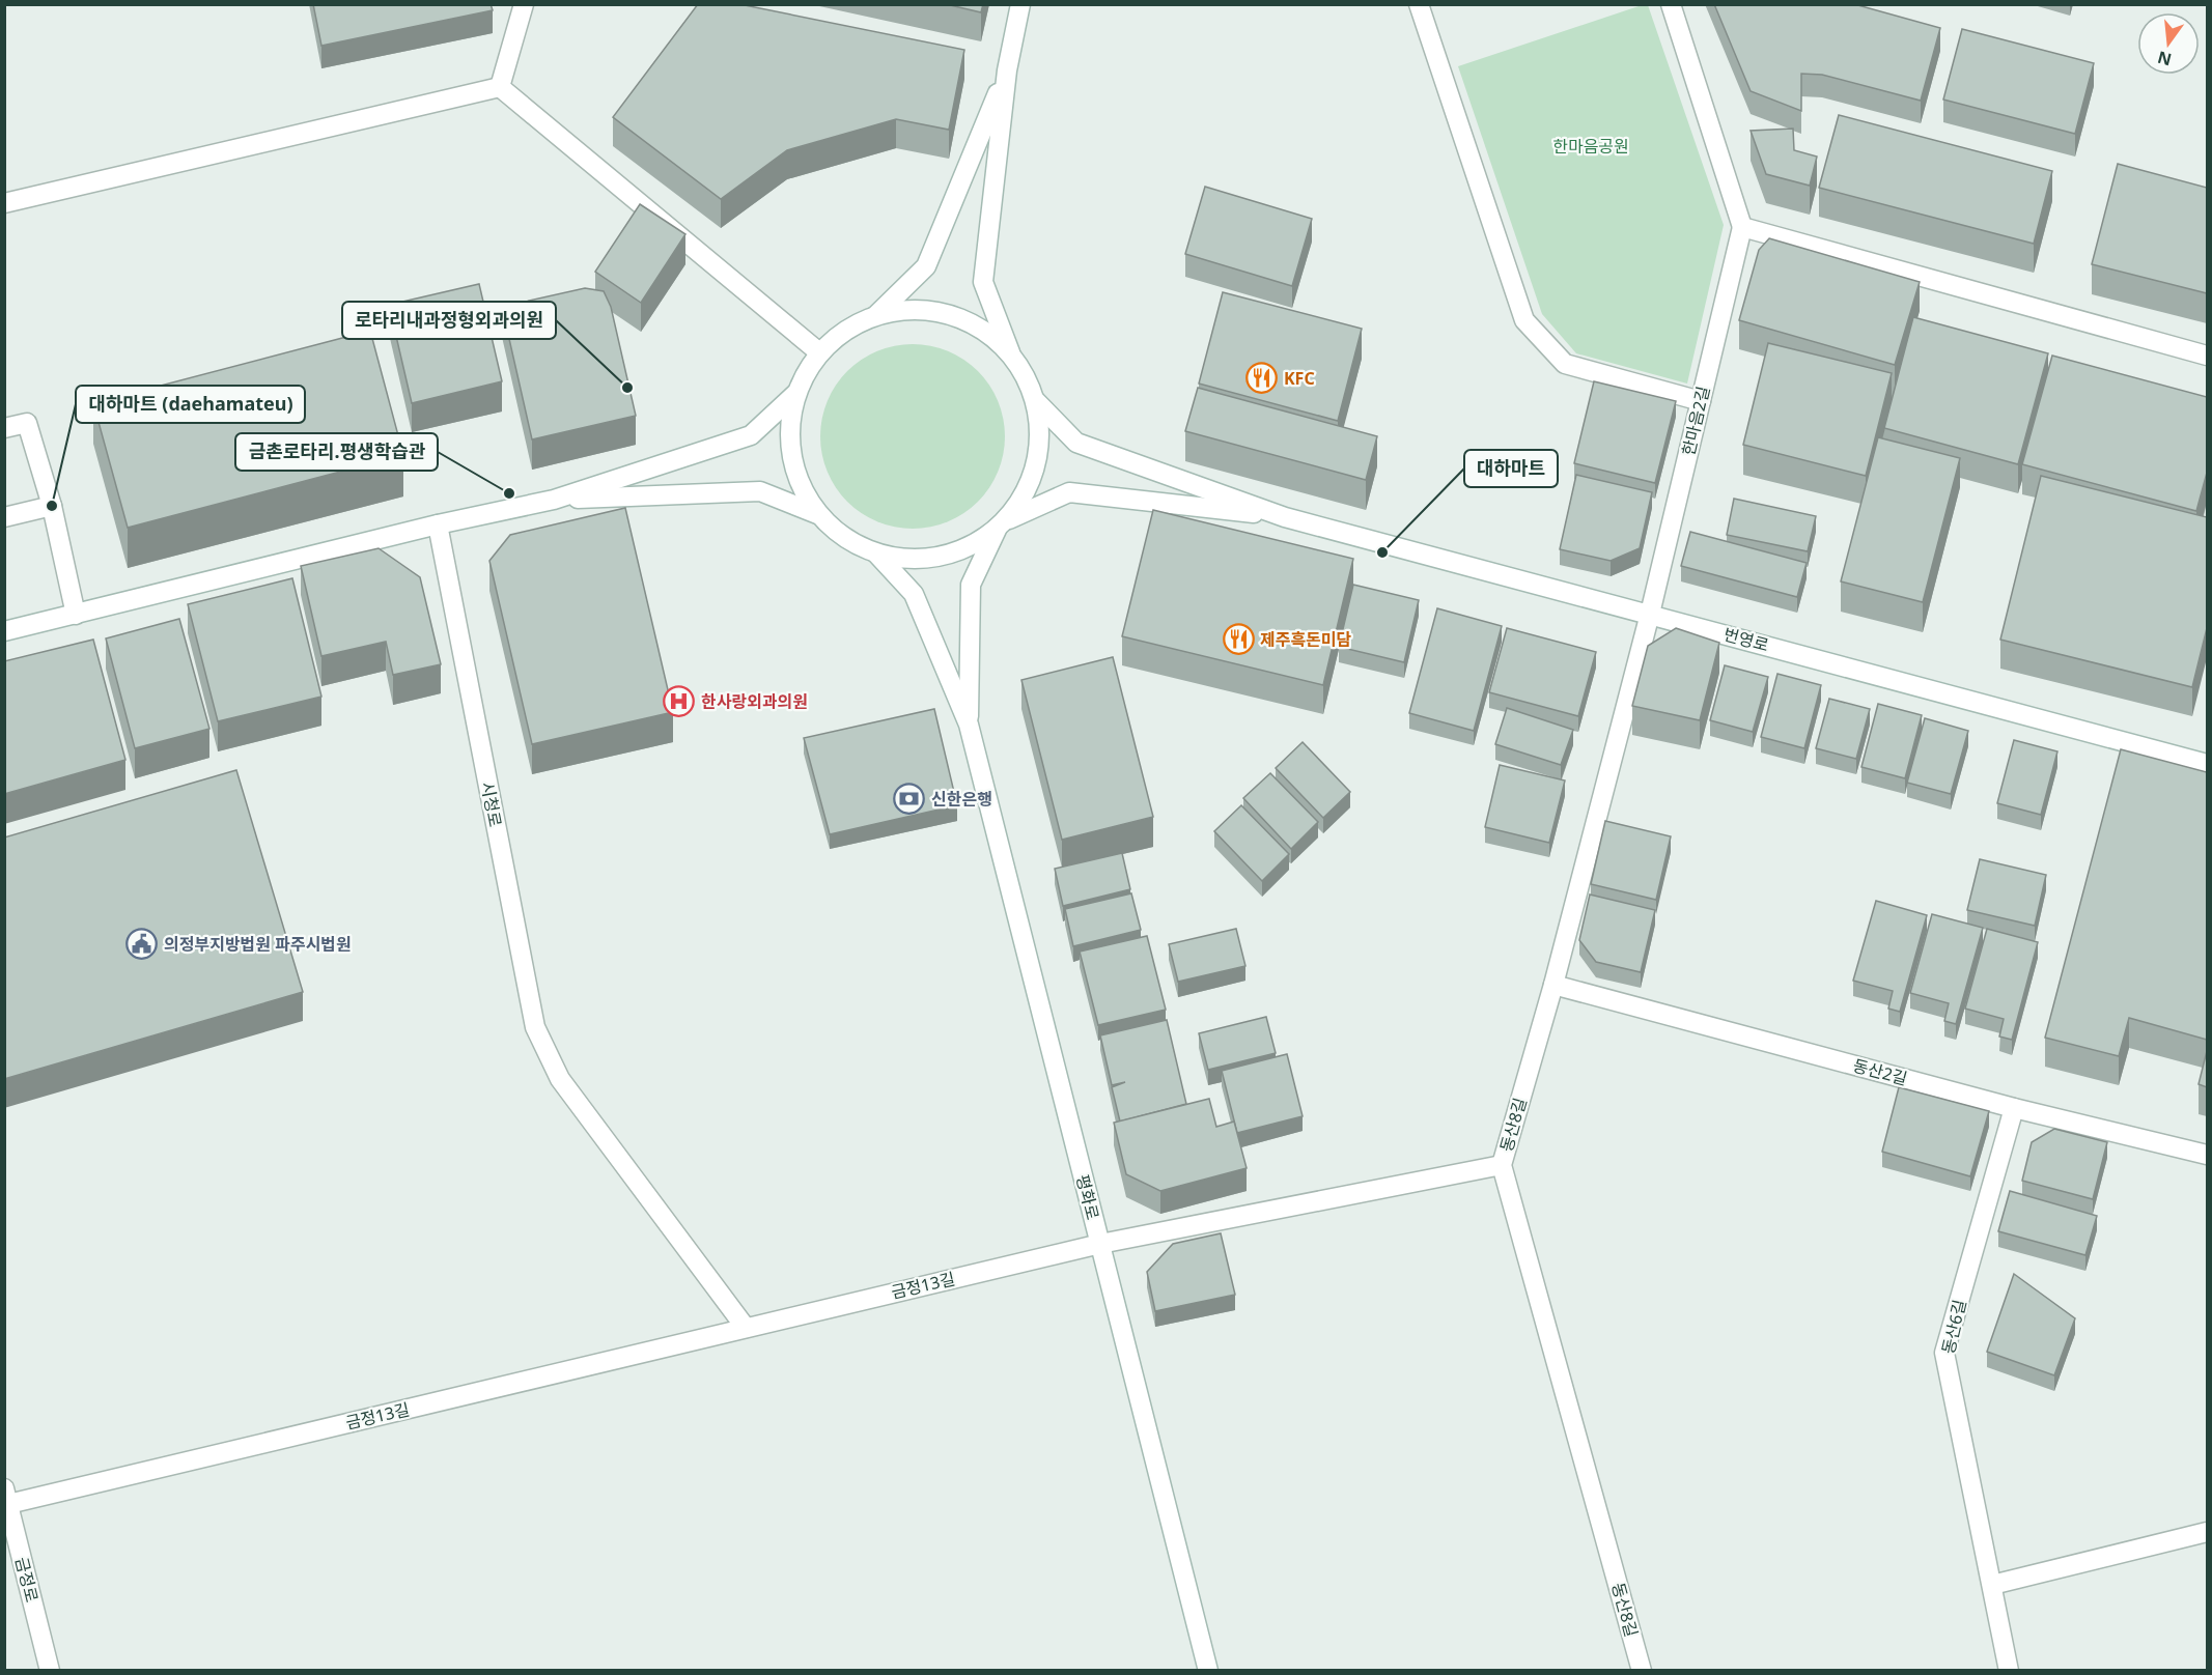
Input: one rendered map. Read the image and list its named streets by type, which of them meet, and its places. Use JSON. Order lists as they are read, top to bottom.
{
  "streets": {
    "street": [
      "한마음2길",
      "번영로",
      "시청로",
      "동산2길",
      "동산8길",
      "평화로",
      "금정13길",
      "동산6길",
      "금정로"
    ]
  },
  "crossings": [
    ["한마음2길", "번영로"],
    ["한마음2길", "동산8길"],
    ["번영로", "동산8길"],
    ["시청로", "금정13길"],
    ["동산2길", "동산8길"],
    ["동산2길", "동산6길"],
    ["동산8길", "금정13길"],
    ["평화로", "금정13길"],
    ["금정13길", "금정로"]
  ],
  "parks": ["한마음공원"],
  "places": {
    "restaurant": ["KFC", "제주흑돈미담"],
    "other": [
      "로타리내과정형외과의원",
      "금촌로타리.평생학습관",
      "대하마트 (daehamateu)",
      "대하마트"
    ],
    "hospital": ["한사랑외과의원"],
    "bank": ["신한은행"],
    "public building": ["의정부지방법원 파주시법원"]
  },
  "north": "bottom"
}
